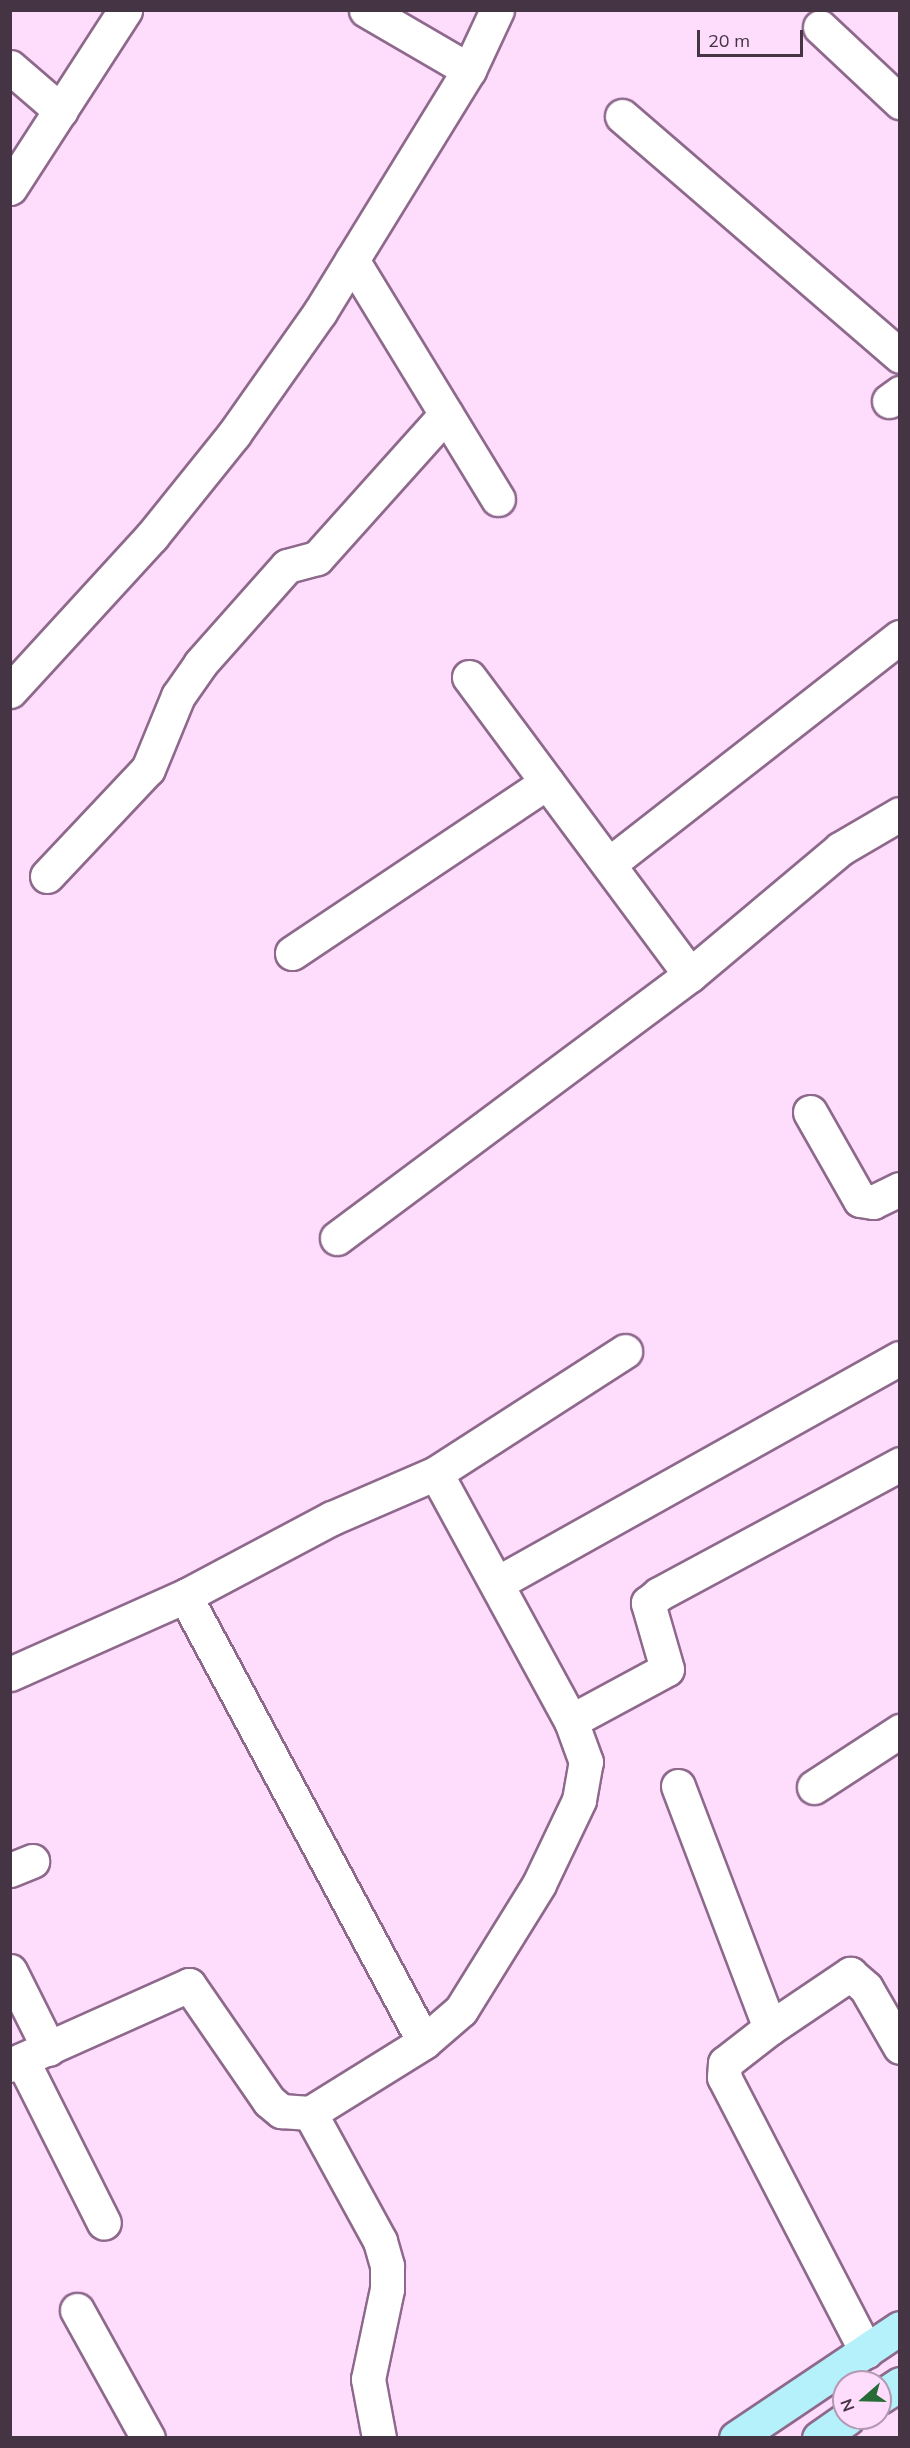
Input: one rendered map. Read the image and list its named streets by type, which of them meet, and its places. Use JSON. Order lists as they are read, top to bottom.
{
  "scale_bar": "20 m",
  "north": "left"
}
